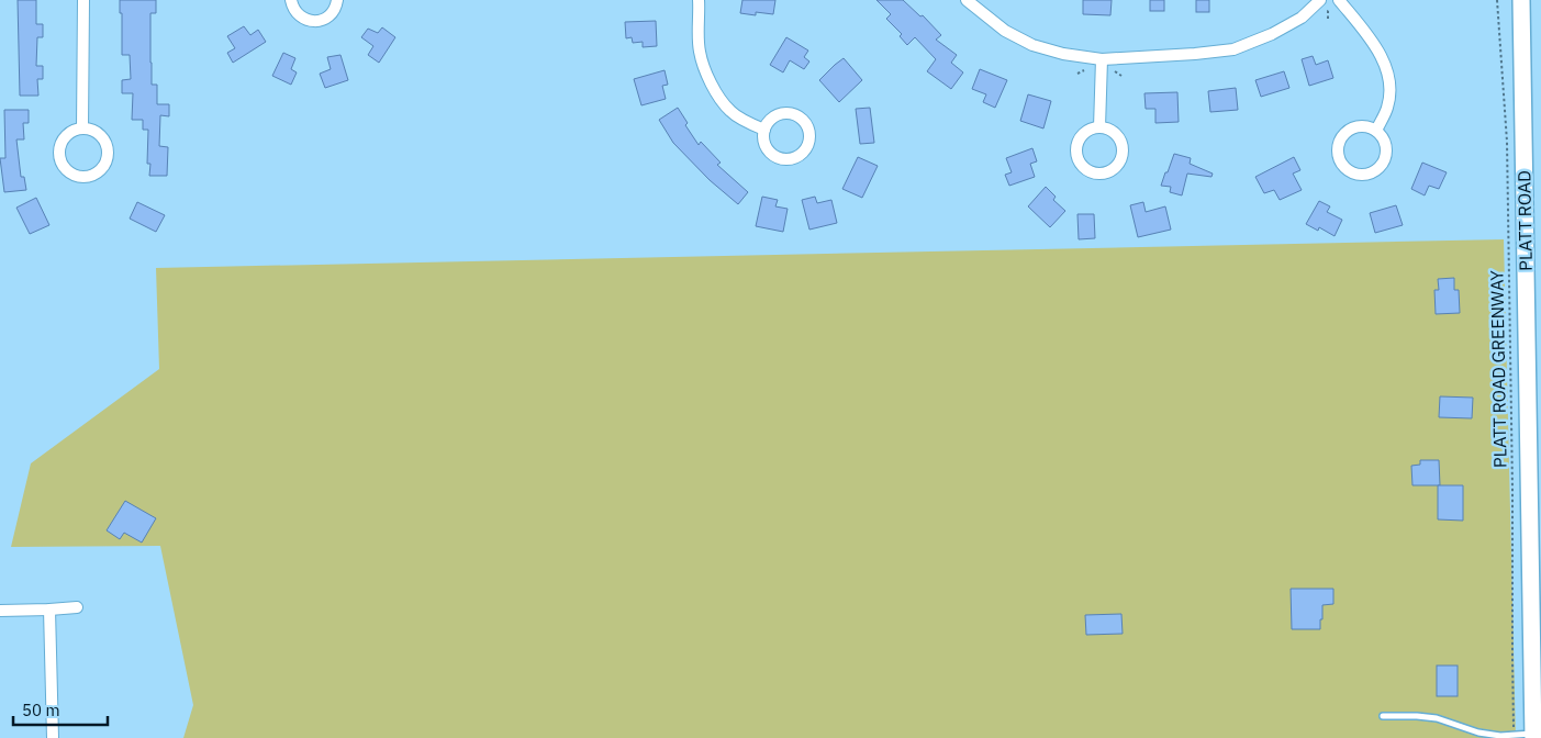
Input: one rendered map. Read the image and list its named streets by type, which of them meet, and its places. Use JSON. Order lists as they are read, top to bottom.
{
  "streets": {
    "main road": ["PLATT ROAD"],
    "path": ["PLATT ROAD GREENWAY"]
  },
  "scale_bar": "50 m"
}
